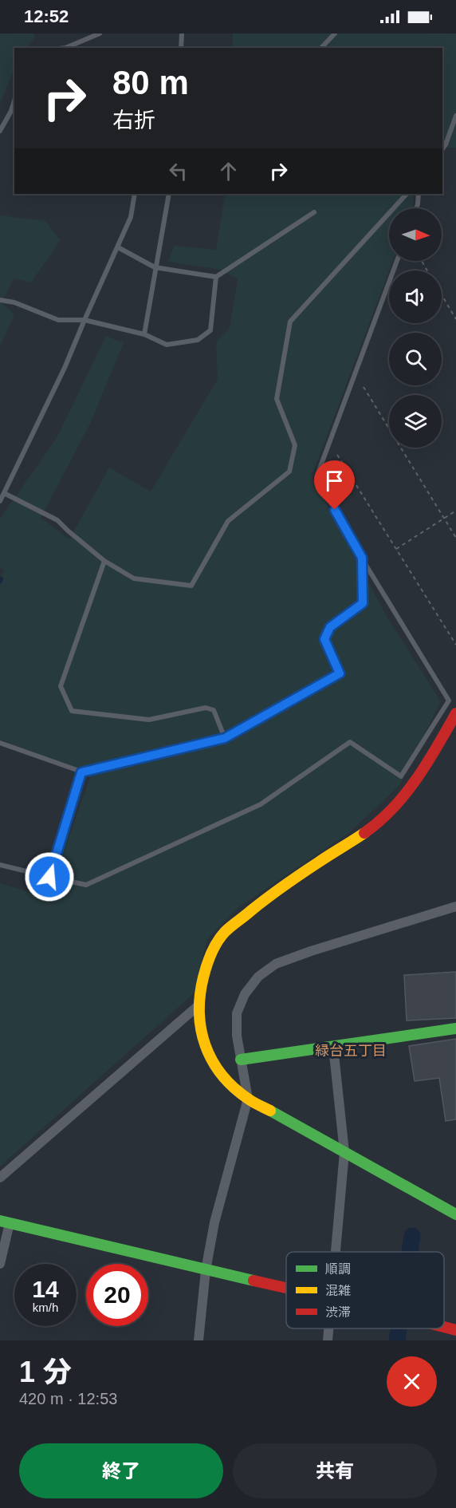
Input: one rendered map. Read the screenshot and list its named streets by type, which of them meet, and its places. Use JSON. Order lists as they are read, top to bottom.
{
  "districts": ["緑台五丁目"],
  "legend": ["順調", "混雑", "渋滞"],
  "north": "right",
  "page": {
    "status": "12:52",
    "turn": ["80 m", "右折"],
    "speed": "14 km/h",
    "limit": "20",
    "heading": ["1 分", "420 m · 12:53"],
    "buttons": ["終了", "共有"]
  }
}
